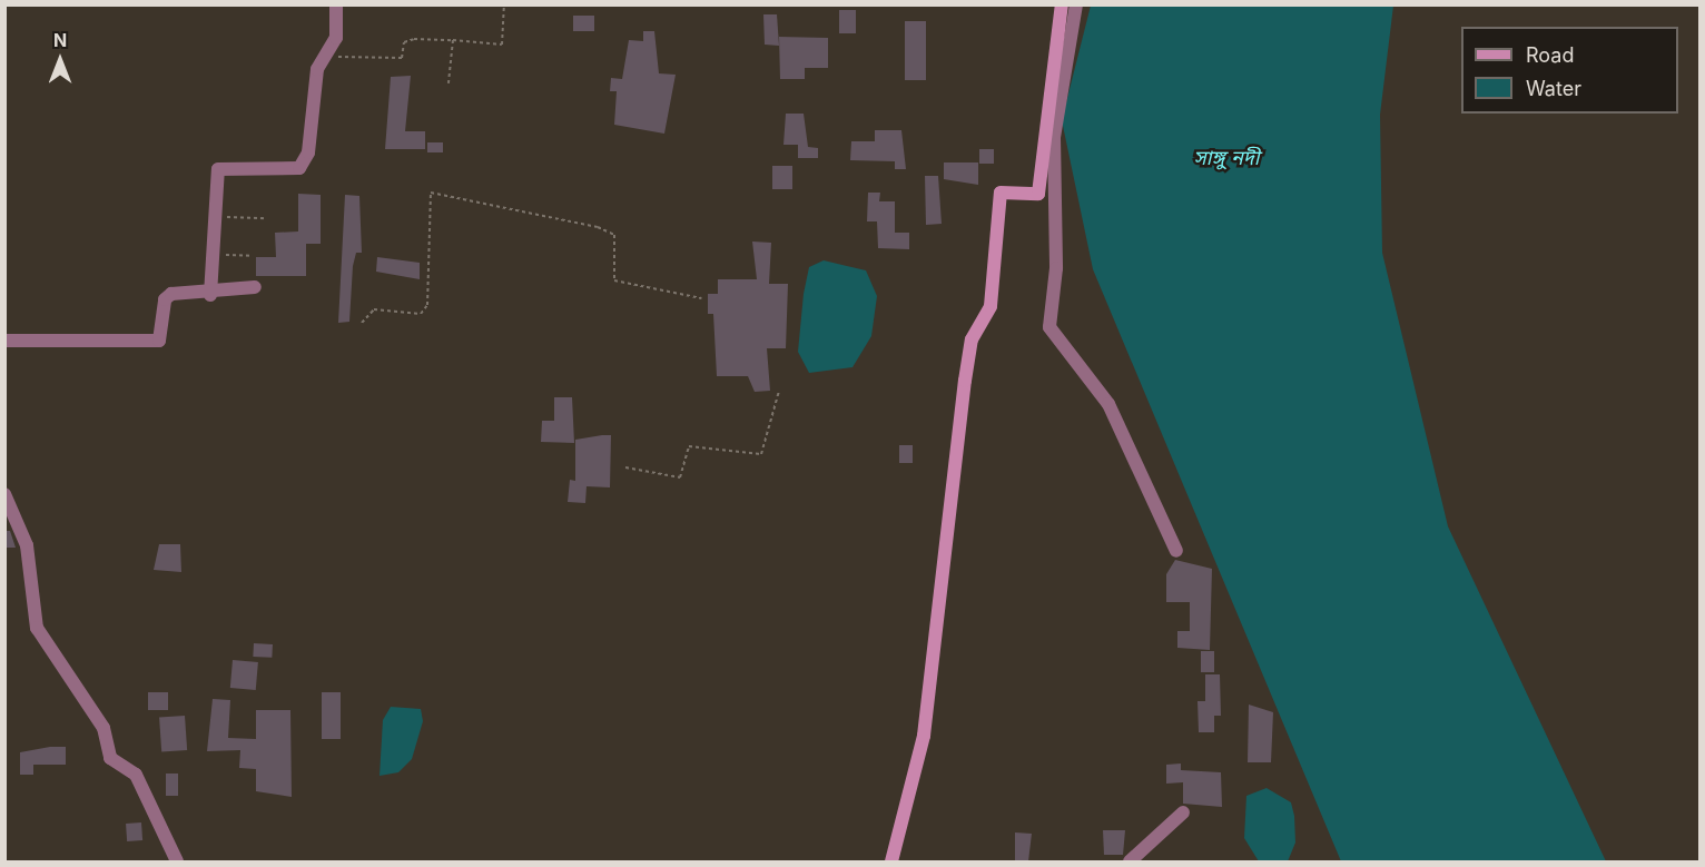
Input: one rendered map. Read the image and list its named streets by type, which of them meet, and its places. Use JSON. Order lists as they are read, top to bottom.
{
  "water": ["সাঙ্গু নদী"],
  "legend": ["Road", "Water"],
  "north": "top"
}
